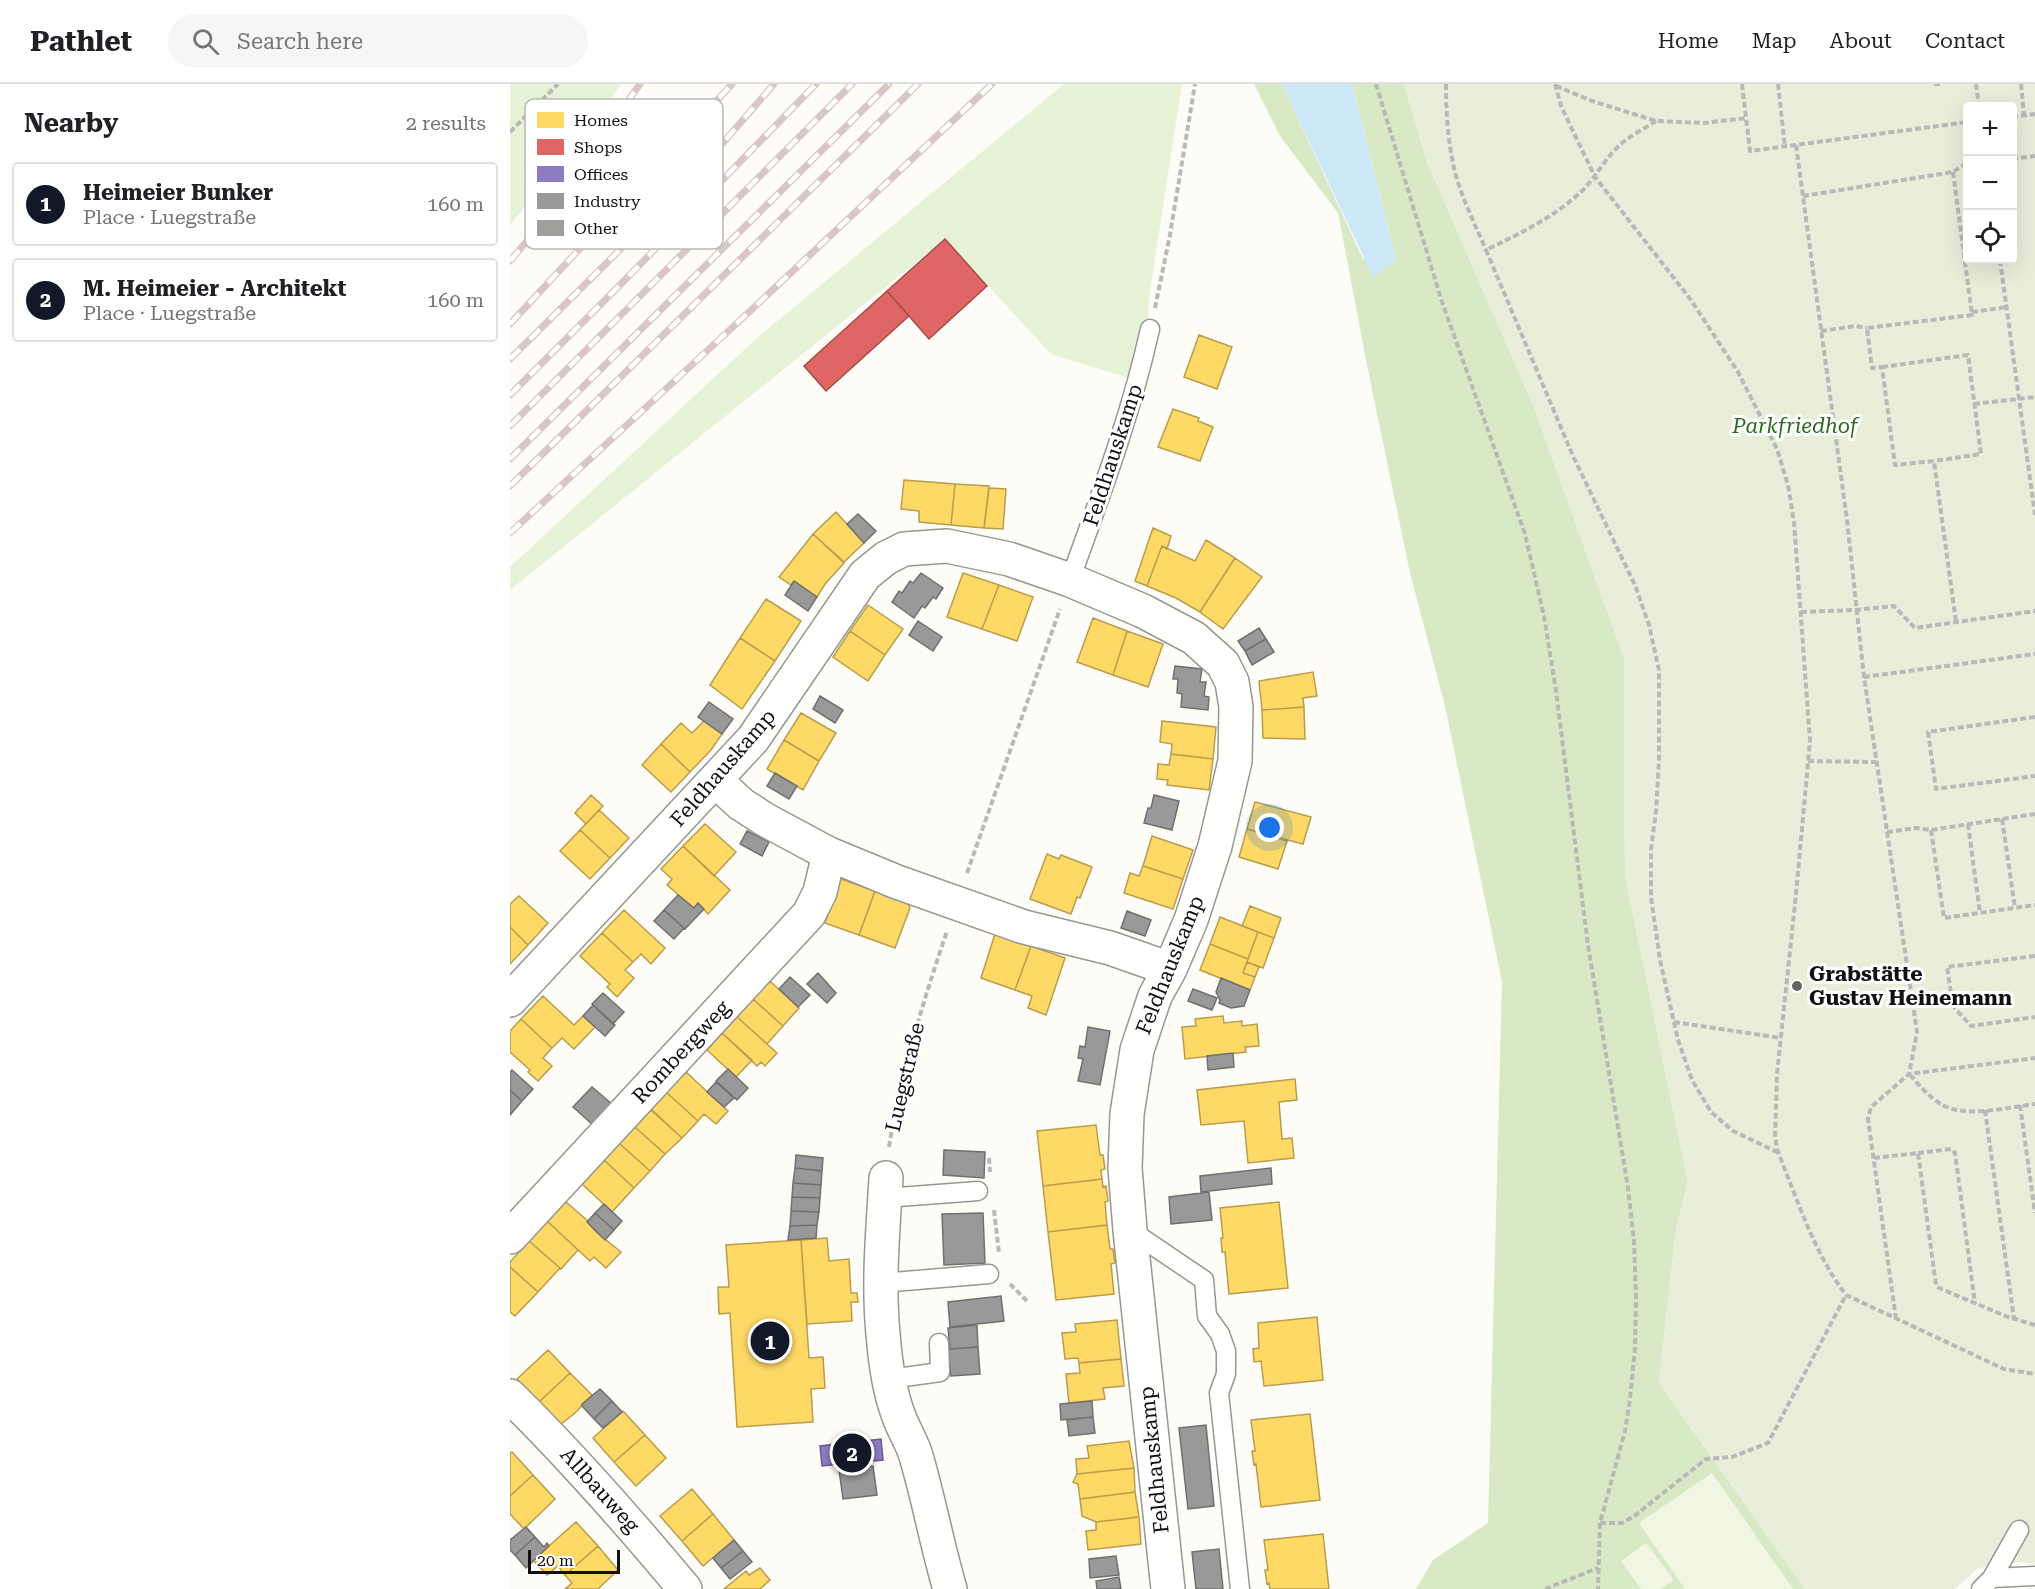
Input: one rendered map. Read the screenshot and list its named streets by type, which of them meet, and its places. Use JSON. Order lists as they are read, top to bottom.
{
  "streets": {
    "street": ["Feldhauskamp", "Rombergweg", "Allbauweg"],
    "path": ["Luegstraße"]
  },
  "crossings": [
    ["Feldhauskamp", "Luegstraße"]
  ],
  "parks": ["Parkfriedhof"],
  "places": ["Grabstätte Gustav Heinemann"],
  "legend": [
    "Homes",
    "Shops",
    "Offices",
    "Industry",
    "Other"
  ],
  "scale_bar": "20 m",
  "page": {
    "header": "Pathlet",
    "search": "Search here",
    "nav": [
      "Home",
      "Map",
      "About",
      "Contact"
    ],
    "heading": ["Nearby", "2 results"],
    "map_buttons": ["+", "−"],
    "list": [
      {
        "mark": "1",
        "name": "Heimeier Bunker",
        "note": "Place · Luegstraße",
        "value": "160 m"
      },
      {
        "mark": "2",
        "name": "M. Heimeier - Architekt",
        "note": "Place · Luegstraße",
        "value": "160 m"
      }
    ],
    "pins": ["1", "2"],
    "scale": "20 m"
  }
}
